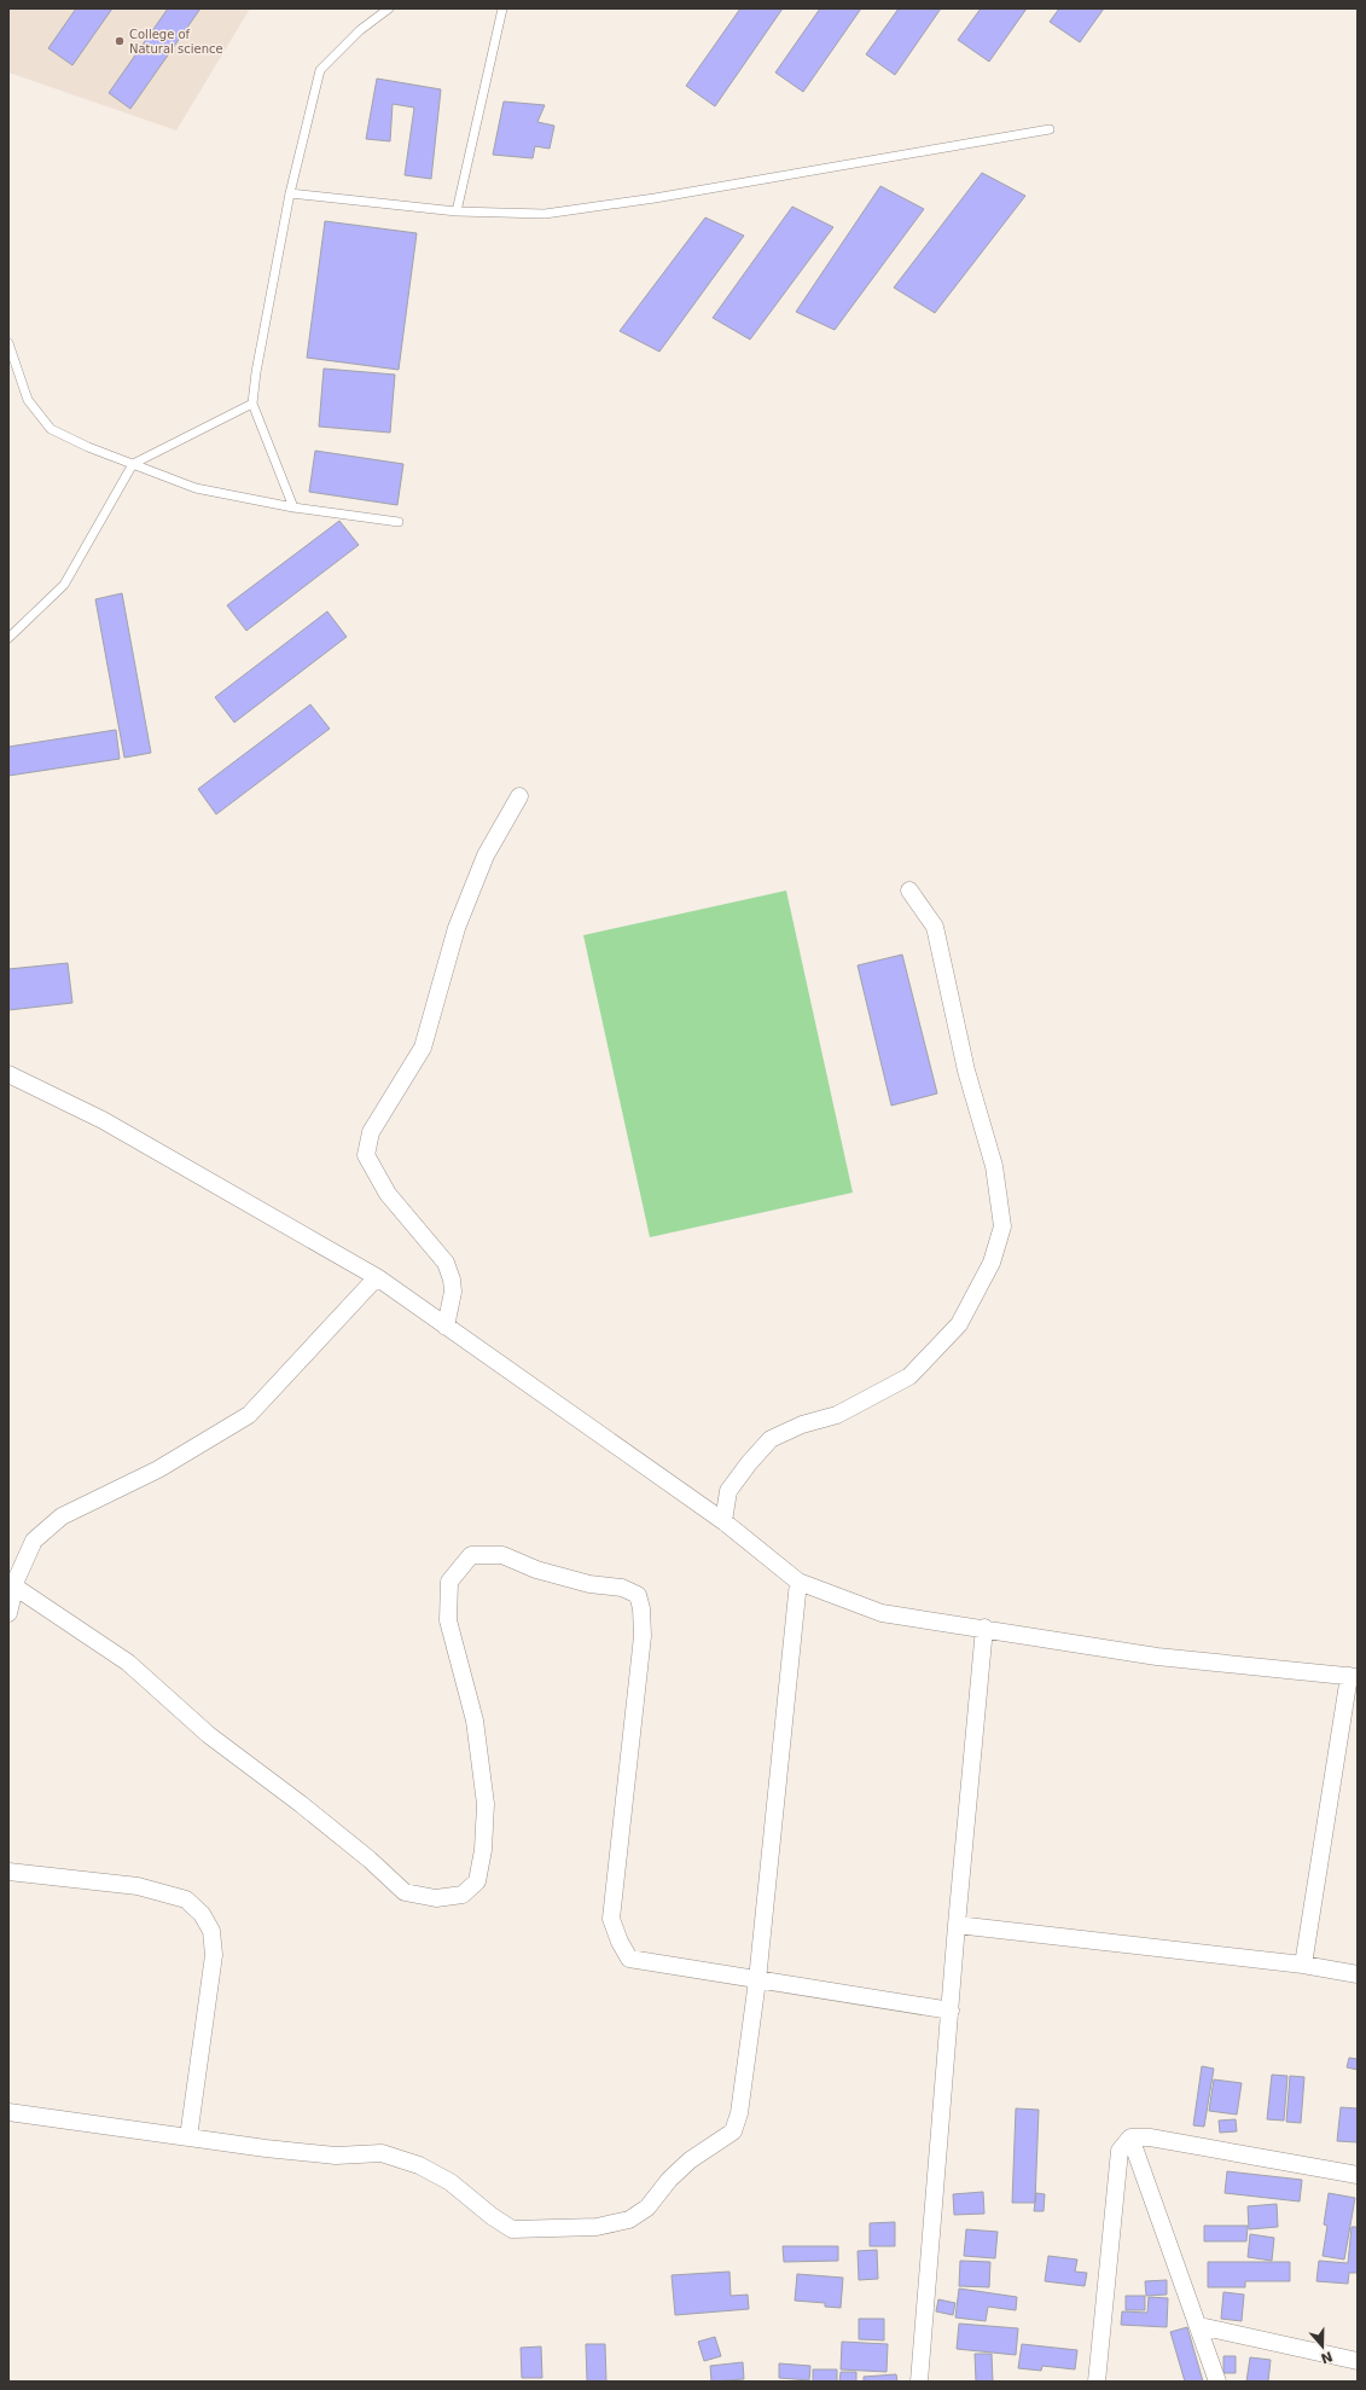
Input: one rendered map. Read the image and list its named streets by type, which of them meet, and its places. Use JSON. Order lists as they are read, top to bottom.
{
  "places": ["College of Natural science"],
  "north": "bottom"
}
